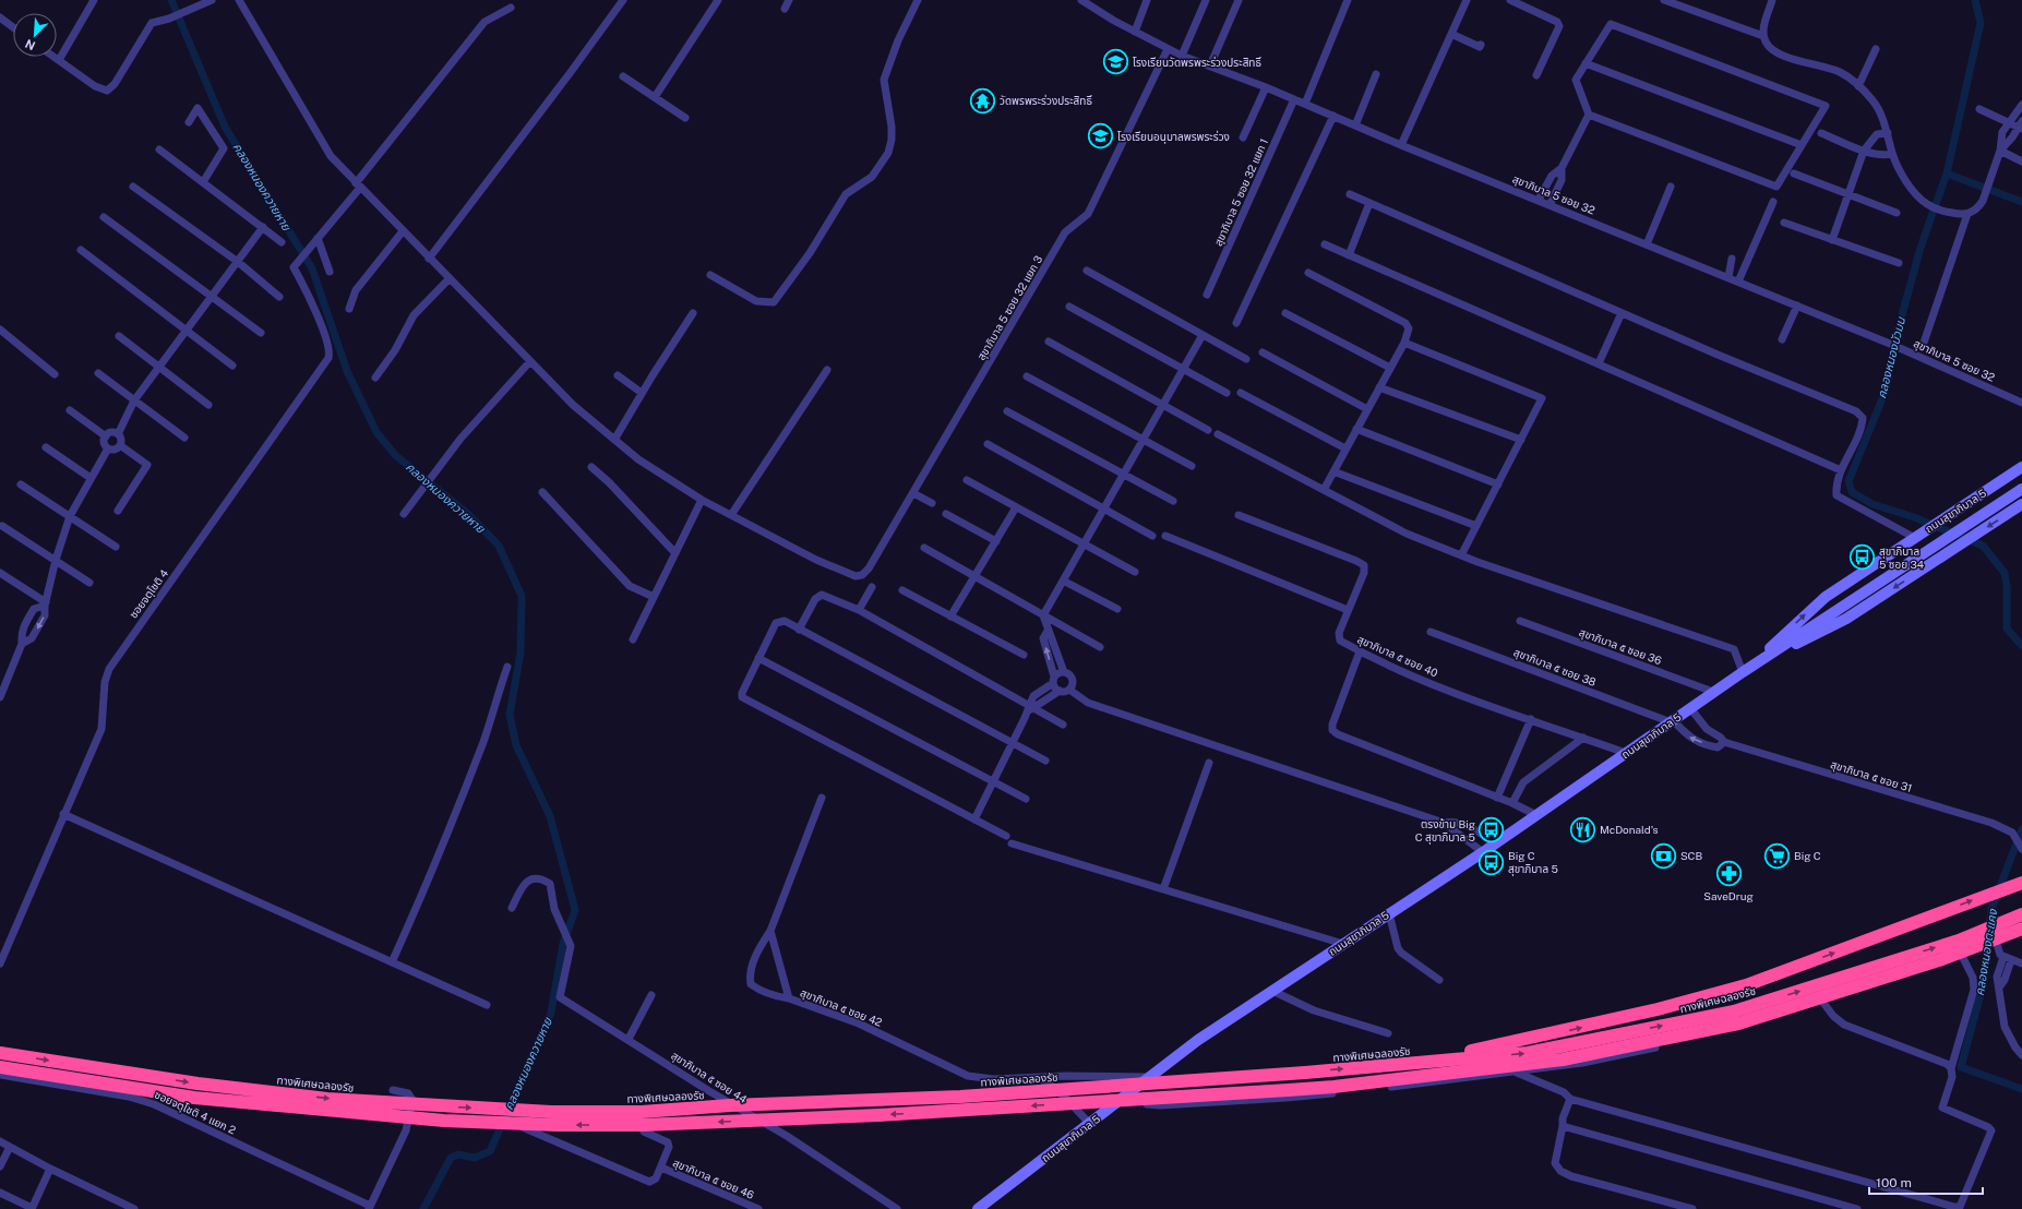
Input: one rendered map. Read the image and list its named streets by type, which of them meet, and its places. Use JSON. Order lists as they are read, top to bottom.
{
  "streets": {
    "highway": ["ทางพิเศษฉลองรัช"],
    "main road": ["ถนนสุขาภิบาล 5"],
    "street": [
      "สุขาภิบาล 5 ซอย 32 แยก 1",
      "สุขาภิบาล 5 ซอย 32",
      "สุขาภิบาล 5 ซอย 32 แยก 3",
      "ซอยจตุโชติ 4",
      "สุขาภิบาล ๕ ซอย 36",
      "สุขาภิบาล ๕ ซอย 40",
      "สุขาภิบาล ๕ ซอย 38",
      "สุขาภิบาล ๕ ซอย 31",
      "สุขาภิบาล ๕ ซอย 42",
      "สุขาภิบาล ๕ ซอย 44",
      "ซอยจตุโชติ 4 แยก 2",
      "สุขาภิบาล ๕ ซอย 46"
    ]
  },
  "crossings": [
    ["สุขาภิบาล 5 ซอย 32 แยก 1", "สุขาภิบาล 5 ซอย 32"],
    ["สุขาภิบาล 5 ซอย 32", "สุขาภิบาล 5 ซอย 32 แยก 3"],
    ["ถนนสุขาภิบาล 5", "สุขาภิบาล ๕ ซอย 36"],
    ["ถนนสุขาภิบาล 5", "สุขาภิบาล ๕ ซอย 40"],
    ["ถนนสุขาภิบาล 5", "สุขาภิบาล ๕ ซอย 38"],
    ["ถนนสุขาภิบาล 5", "สุขาภิบาล ๕ ซอย 31"],
    ["ถนนสุขาภิบาล 5", "สุขาภิบาล ๕ ซอย 42"],
    ["สุขาภิบาล ๕ ซอย 38", "สุขาภิบาล ๕ ซอย 31"]
  ],
  "water": ["คลองหนองควายหาย", "คลองหนองบัวมน", "คลองหนองตะแคง"],
  "places": {
    "school or university": ["โรงเรียนวัดพรพระร่วงประสิทธิ์", "โรงเรียนอนุบาลพรพระร่วง"],
    "temple": ["วัดพรพระร่วงประสิทธิ์"],
    "bus stop": ["สุขาภิบาล 5 ซอย 34", "ตรงข้าม Big C สุขาภิบาล 5", "Big C สุขาภิบาล 5"],
    "restaurant": ["McDonald's"],
    "bank": ["SCB"],
    "supermarket": ["Big C"],
    "pharmacy": ["SaveDrug"]
  },
  "scale_bar": "100 m",
  "north": "bottom left"
}
